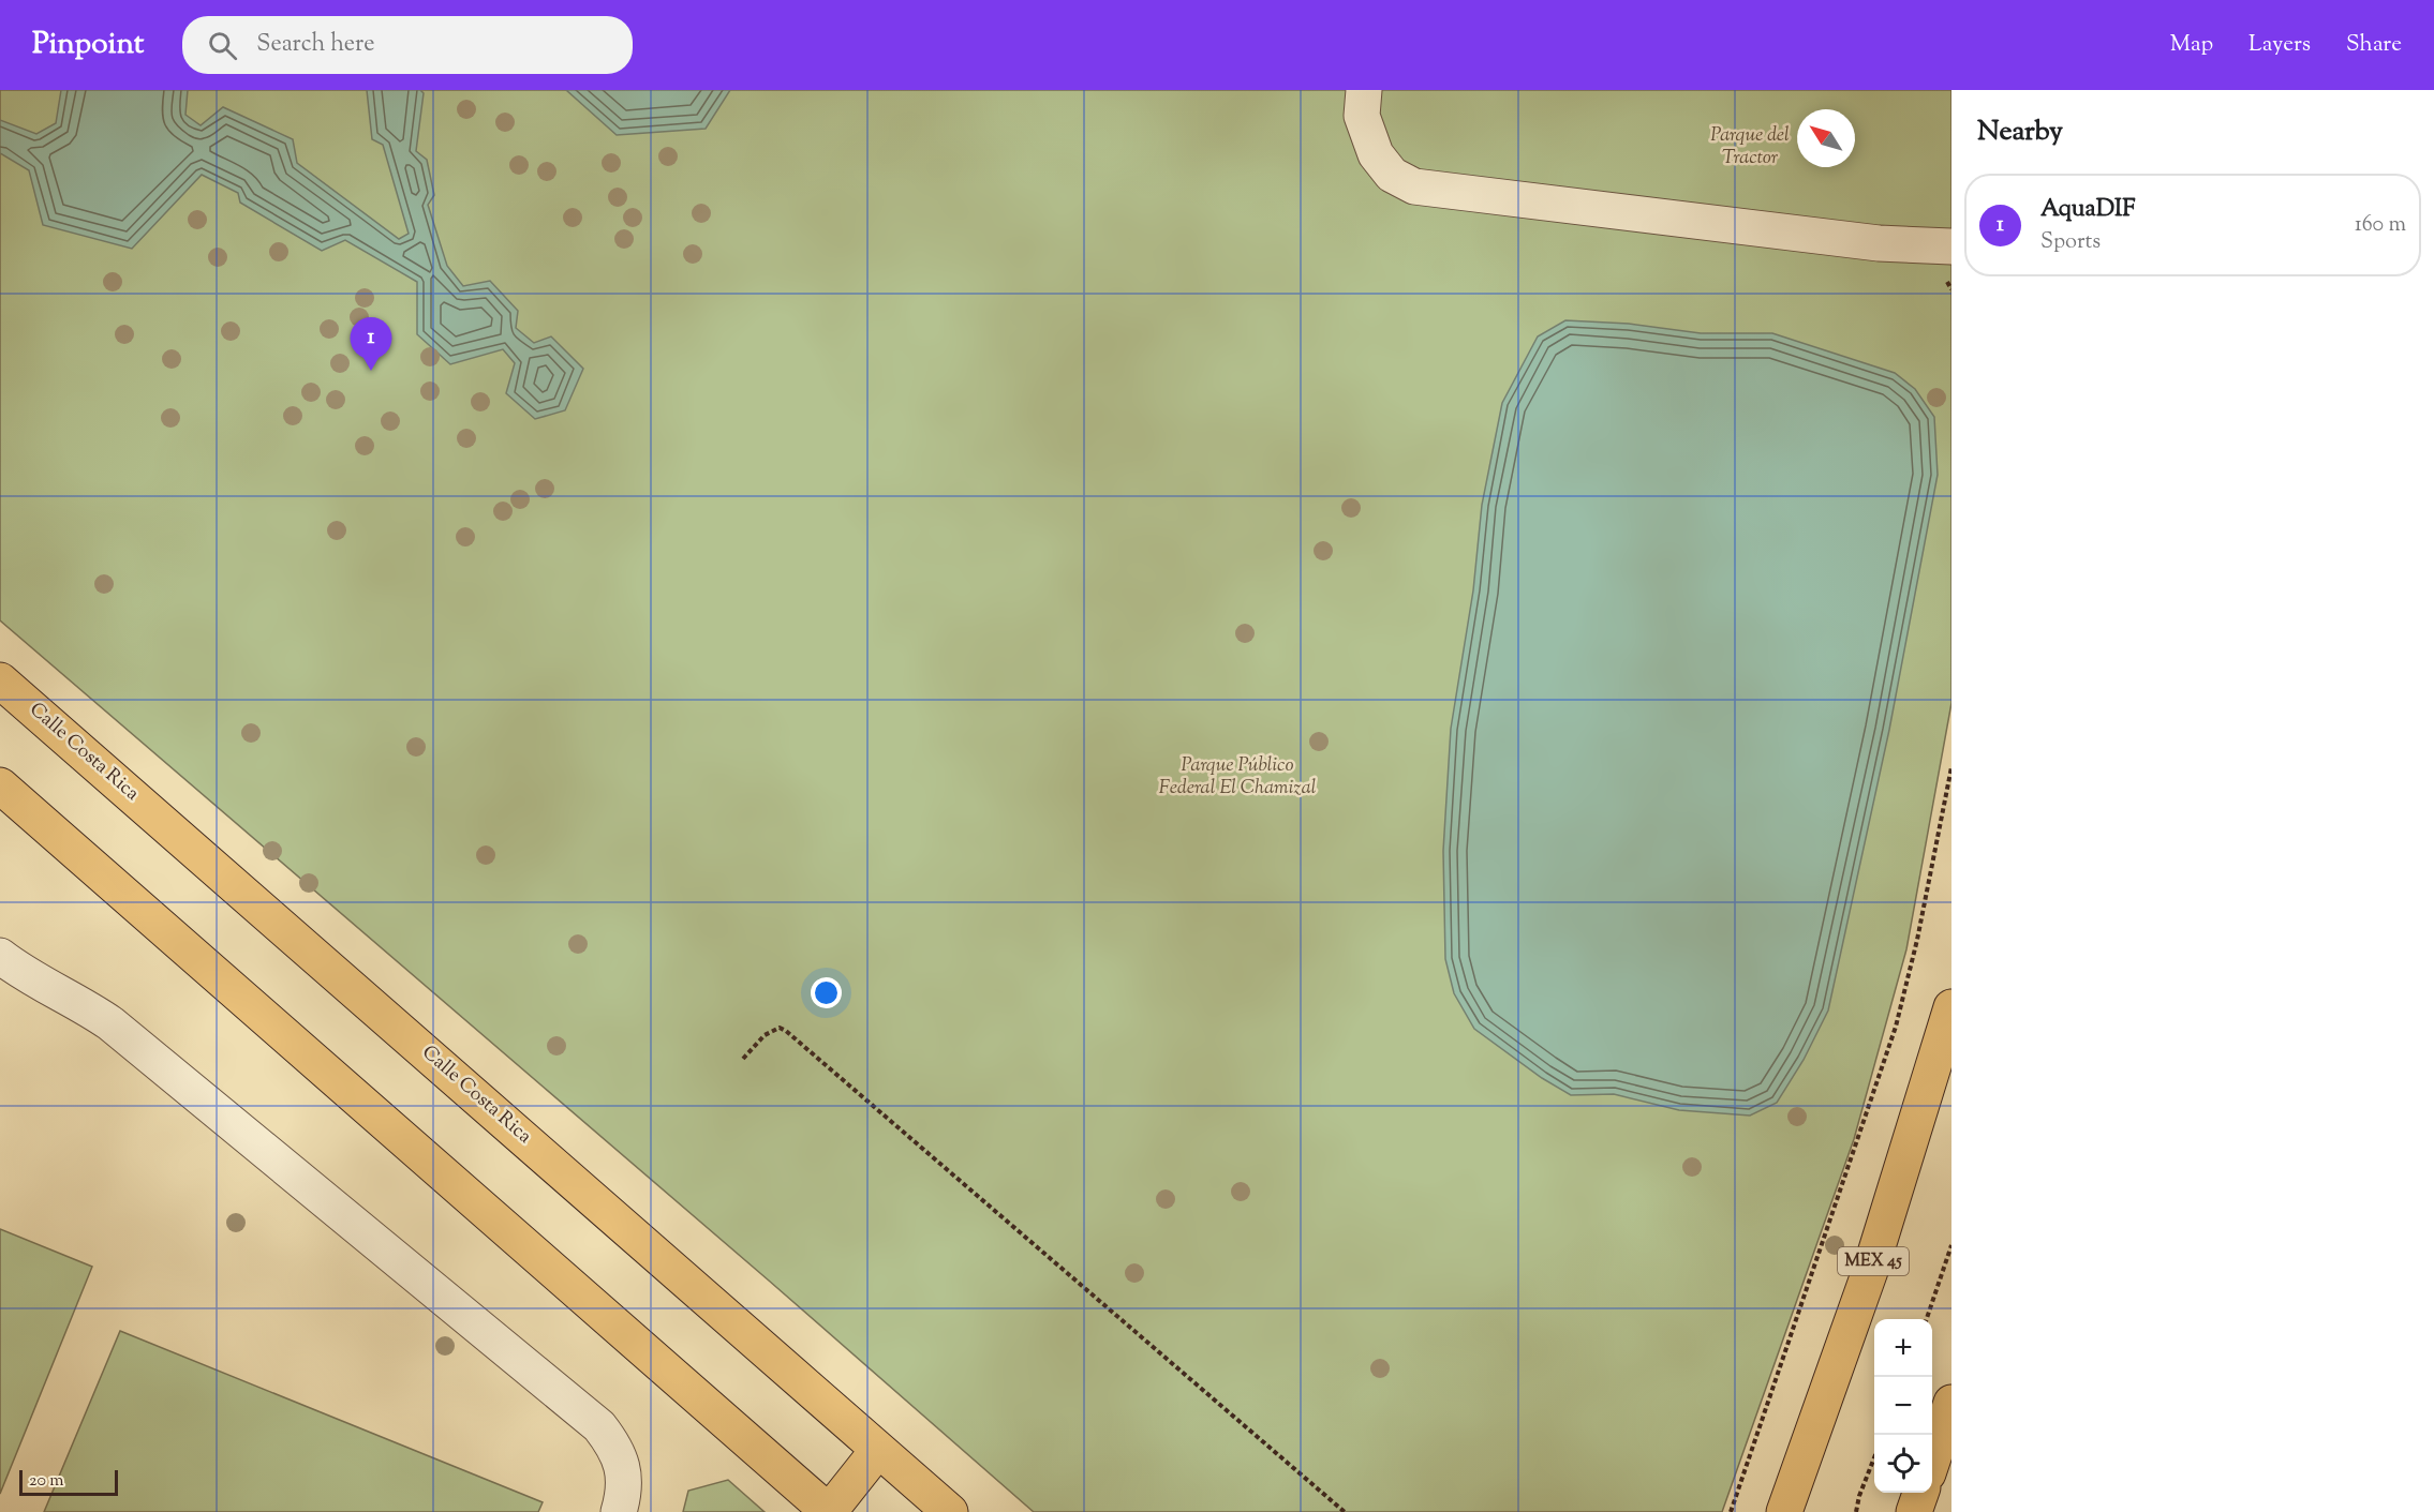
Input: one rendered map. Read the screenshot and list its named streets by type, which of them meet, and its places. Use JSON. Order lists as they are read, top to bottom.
{
  "streets": {
    "main road": ["Calle Costa Rica", "MEX 45"]
  },
  "parks": ["Parque del Tractor", "Parque Público Federal El Chamizal"],
  "scale_bar": "20 m",
  "north": "top left",
  "page": {
    "header": "Pinpoint",
    "search": "Search here",
    "nav": ["Map", "Layers", "Share"],
    "heading": "Nearby",
    "list": [
      {
        "mark": "1",
        "name": "AquaDIF",
        "note": "Sports",
        "value": "160 m"
      }
    ],
    "pins": "1",
    "map_buttons": ["+", "−"],
    "scale": "20 m"
  }
}
